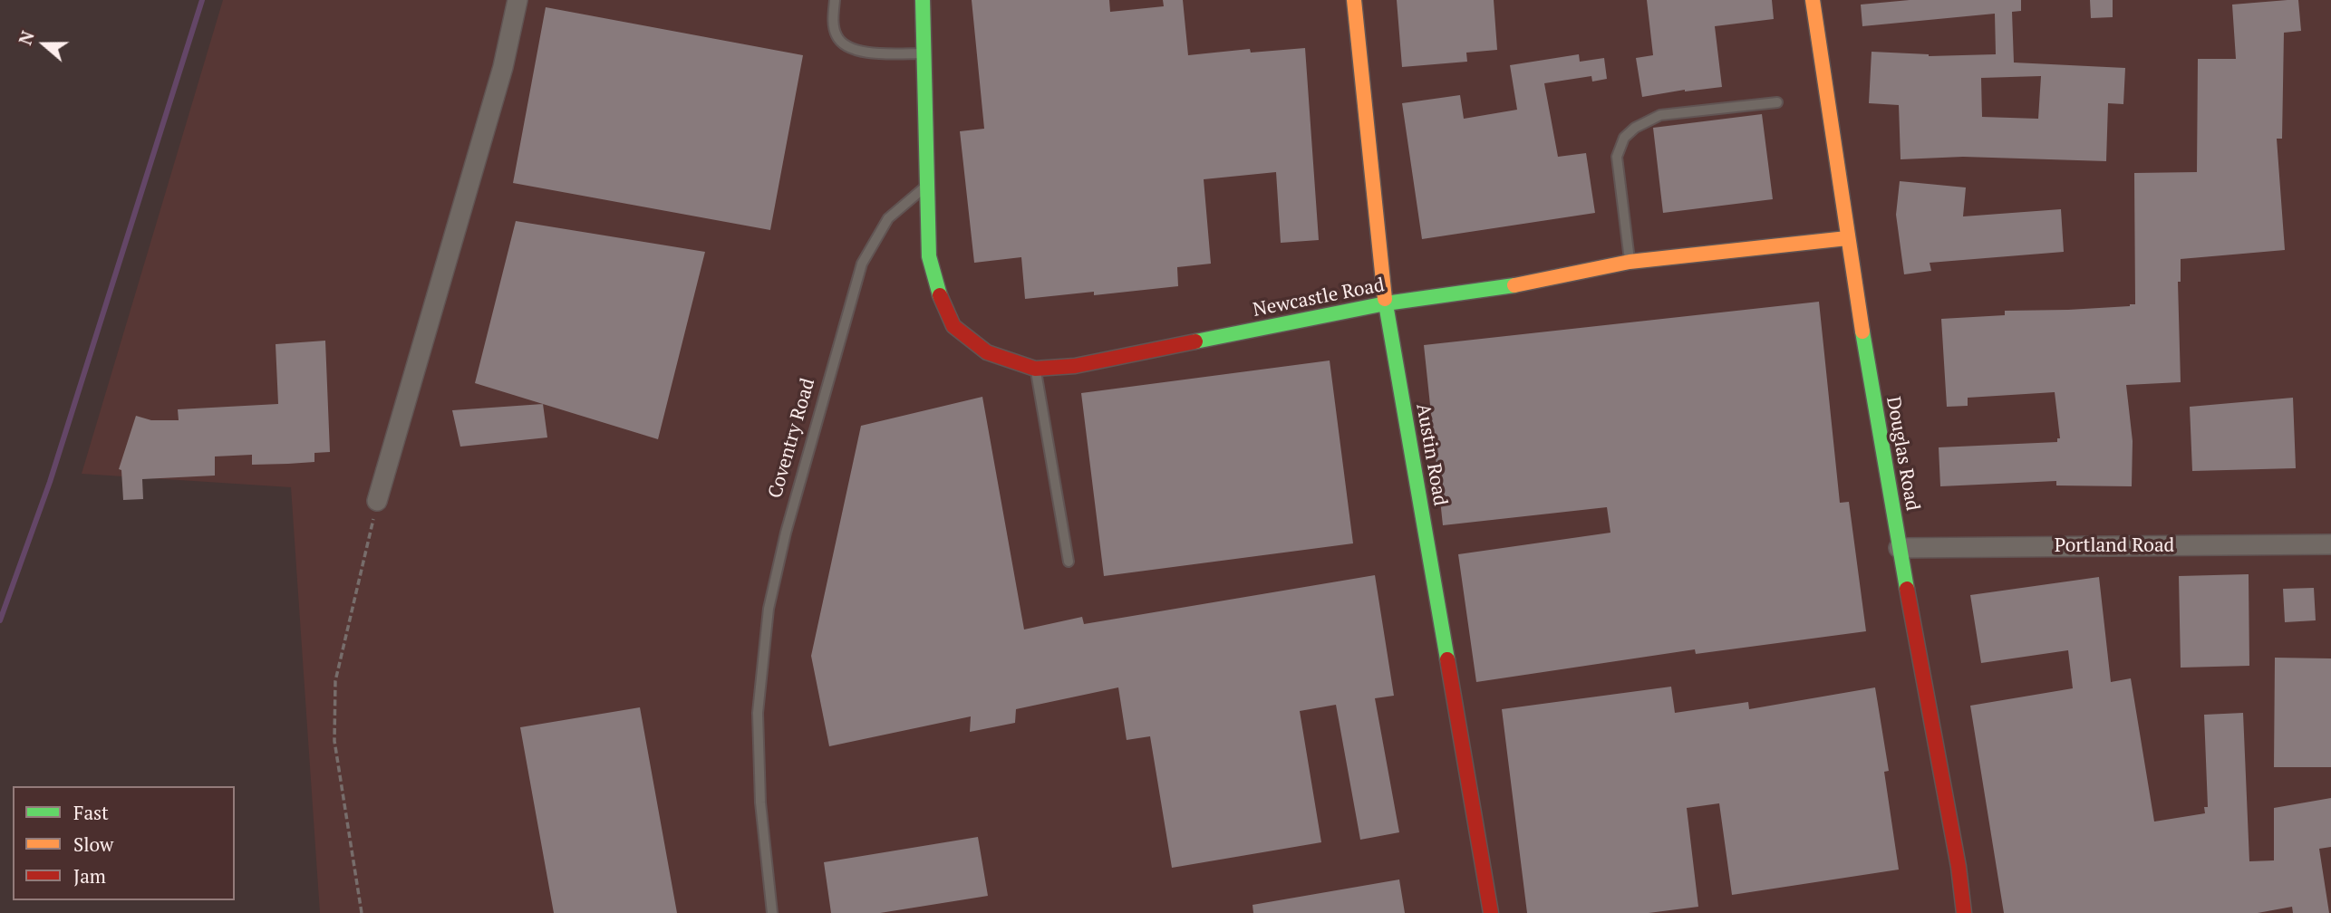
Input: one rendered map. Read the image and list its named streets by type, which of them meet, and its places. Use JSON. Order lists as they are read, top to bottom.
{
  "streets": {
    "street": [
      "Newcastle Road",
      "Douglas Road",
      "Austin Road",
      "Portland Road"
    ],
    "lane": ["Coventry Road"]
  },
  "crossings": [
    ["Newcastle Road", "Coventry Road"],
    ["Newcastle Road", "Douglas Road"],
    ["Newcastle Road", "Austin Road"],
    ["Douglas Road", "Portland Road"]
  ],
  "legend": ["Fast", "Slow", "Jam"],
  "north": "left"
}
